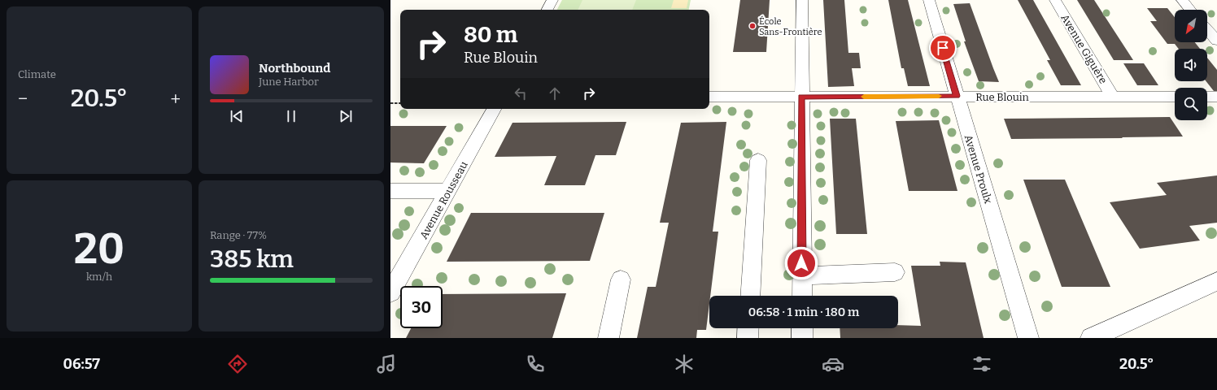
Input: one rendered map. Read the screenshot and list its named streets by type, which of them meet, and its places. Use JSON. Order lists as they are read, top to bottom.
{
  "streets": {
    "street": [
      "Avenue Giguère",
      "Rue Blouin",
      "Avenue Proulx",
      "Avenue Rousseau"
    ]
  },
  "crossings": [
    ["Avenue Giguère", "Rue Blouin"],
    ["Rue Blouin", "Avenue Proulx"]
  ],
  "places": ["École Sans-Frontière"],
  "north": "bottom left",
  "page": {
    "tile": [
      "Climate",
      ["20", "km/h"],
      ["Range · 77%", "385 km"]
    ],
    "turn": ["80 m", "Rue Blouin"],
    "song": ["Northbound", "June Harbor"],
    "heat": ["−", "20.5°", "+"],
    "limit": "30",
    "trip": "06:58 · 1 min · 180 m",
    "tabs": ["06:57", "20.5°"]
  }
}
